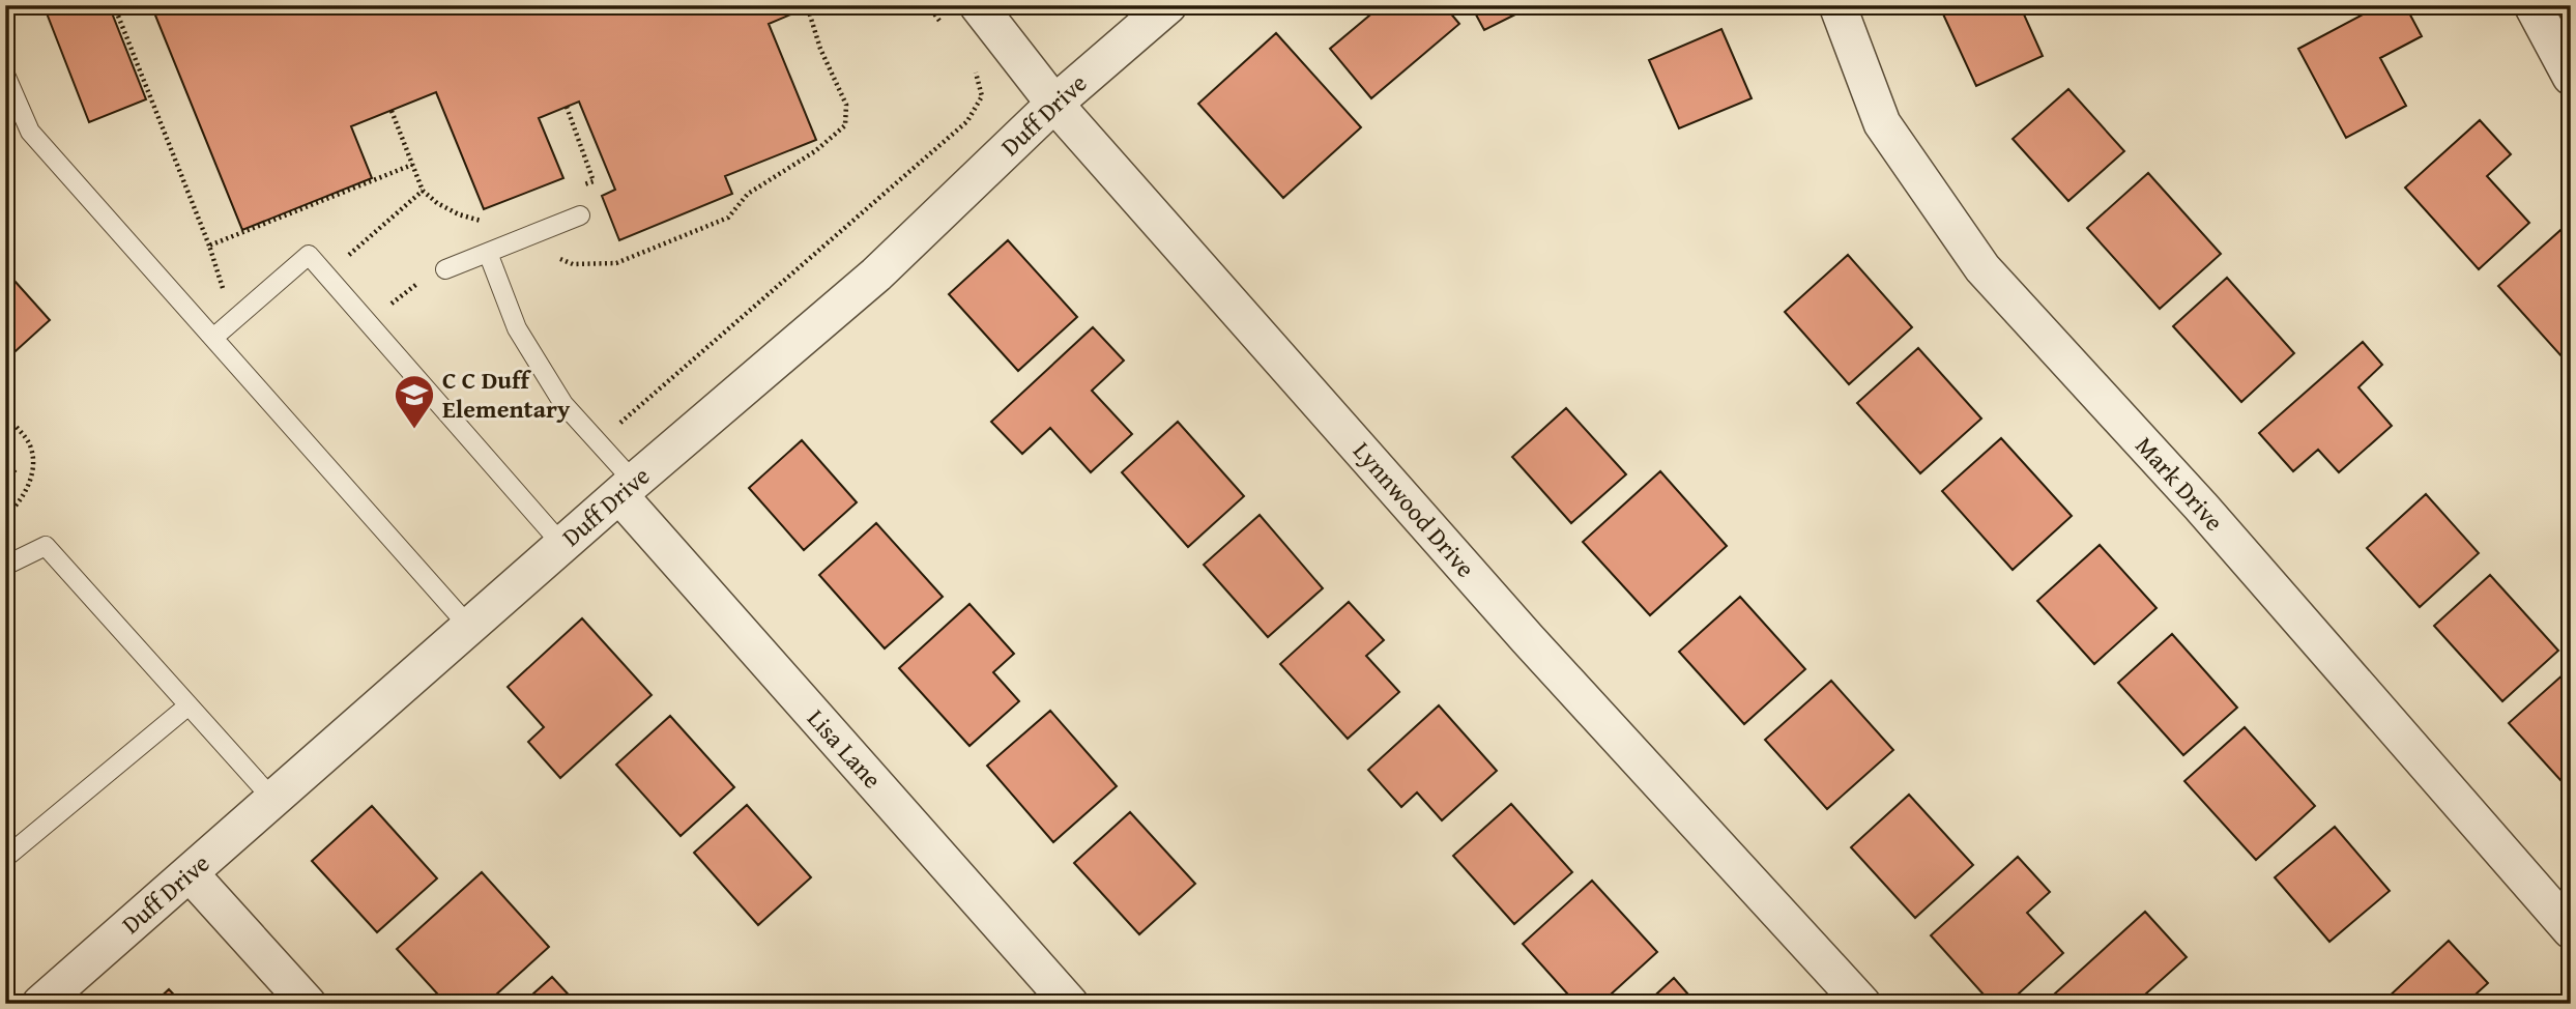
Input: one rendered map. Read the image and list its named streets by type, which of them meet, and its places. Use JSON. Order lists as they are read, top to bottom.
{
  "streets": {
    "street": [
      "Duff Drive",
      "Mark Drive",
      "Lynnwood Drive",
      "Lisa Lane"
    ]
  },
  "crossings": [
    ["Duff Drive", "Lynnwood Drive"],
    ["Duff Drive", "Lisa Lane"]
  ],
  "places": {
    "school or university": ["C C Duff Elementary"]
  }
}
